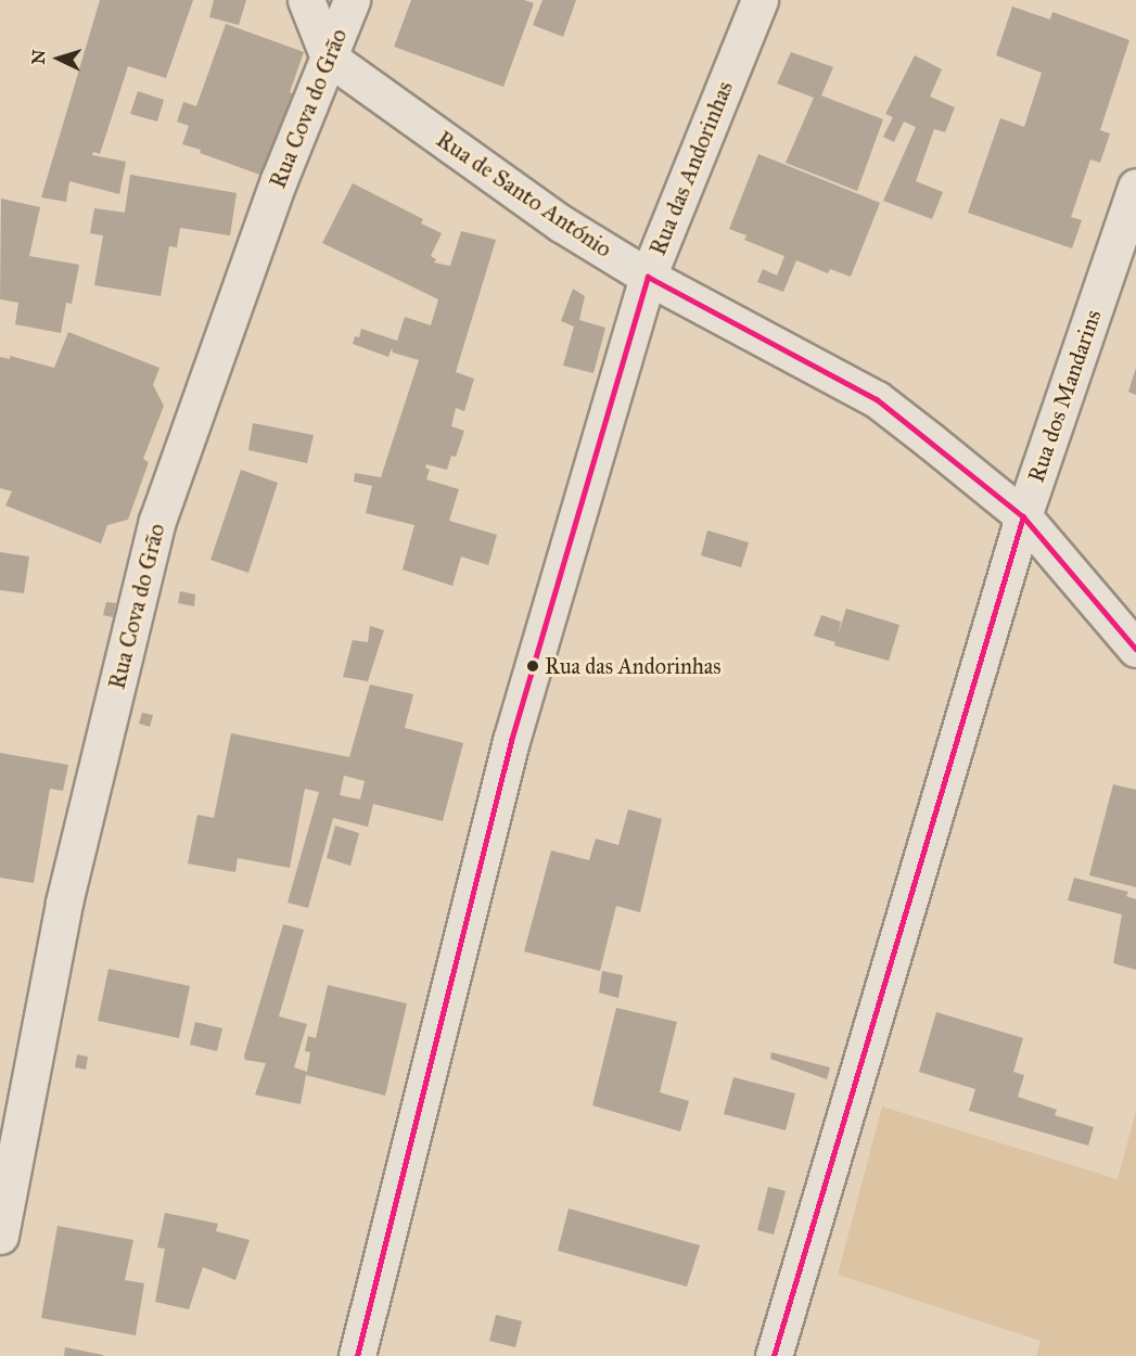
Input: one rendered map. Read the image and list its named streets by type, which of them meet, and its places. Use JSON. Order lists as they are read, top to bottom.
{
  "streets": {
    "street": [
      "Rua Cova do Grão",
      "Rua das Andorinhas",
      "Rua de Santo António",
      "Rua dos Mandarins"
    ]
  },
  "crossings": [
    ["Rua Cova do Grão", "Rua de Santo António"],
    ["Rua das Andorinhas", "Rua de Santo António"],
    ["Rua de Santo António", "Rua dos Mandarins"]
  ],
  "places": ["Rua das Andorinhas"],
  "north": "left"
}
